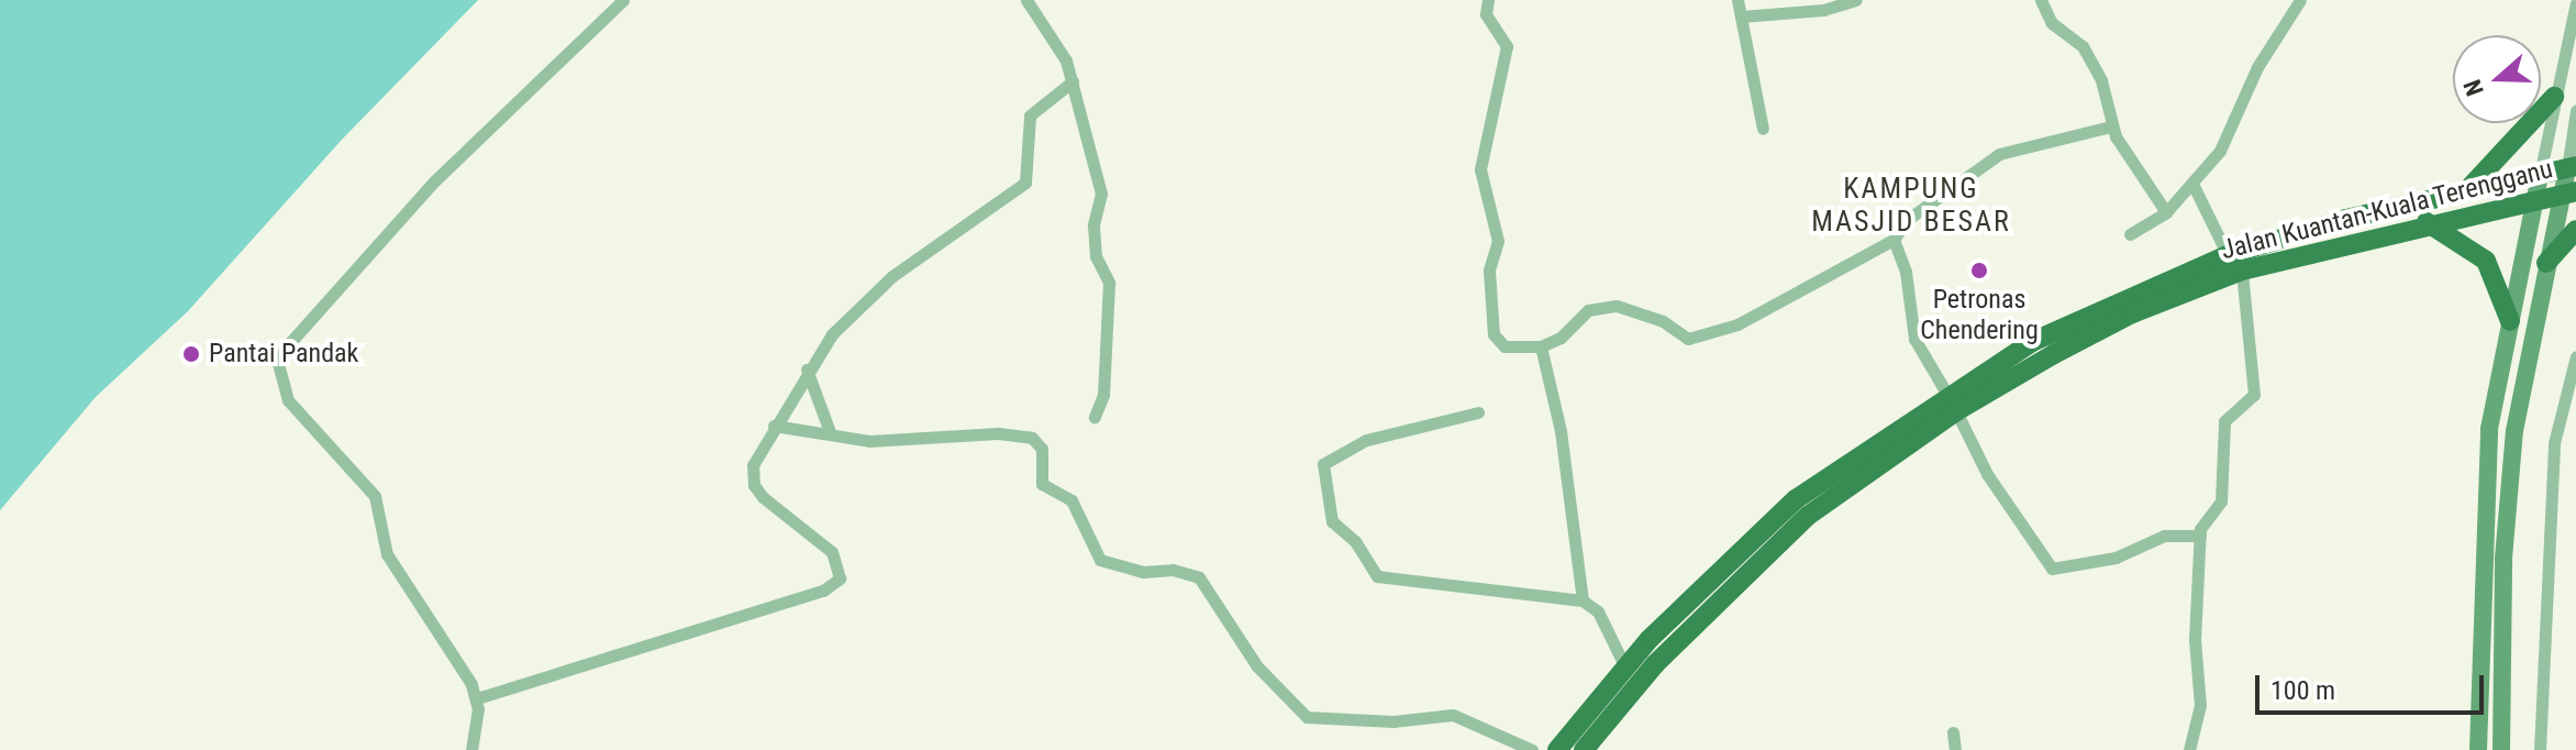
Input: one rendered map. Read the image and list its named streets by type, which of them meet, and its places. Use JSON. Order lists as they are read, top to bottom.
{
  "streets": {
    "highway": ["Jalan Kuantan-Kuala Terengganu"]
  },
  "districts": ["KAMPUNG MASJID BESAR"],
  "places": ["Petronas Chendering", "Pantai Pandak"],
  "scale_bar": "100 m",
  "north": "left"
}
